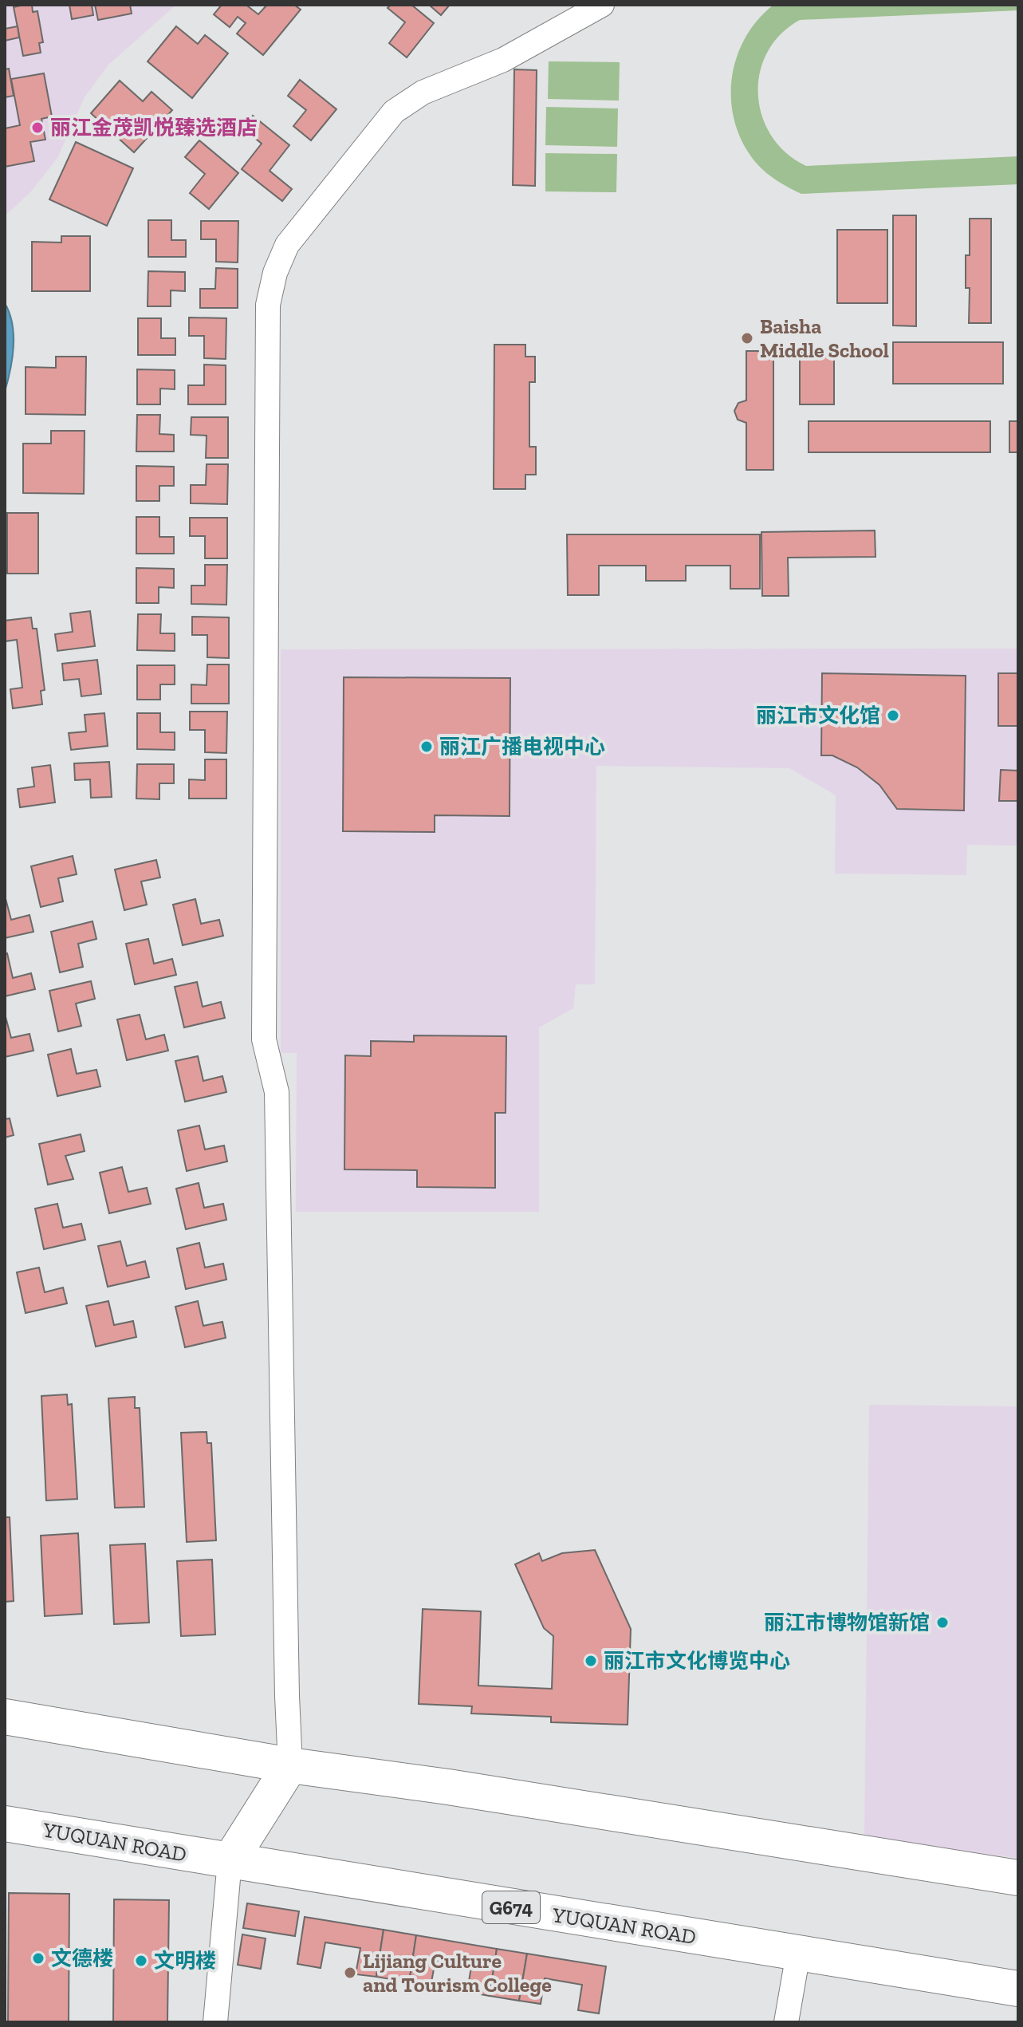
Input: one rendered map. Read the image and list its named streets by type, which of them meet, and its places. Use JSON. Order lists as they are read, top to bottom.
{
  "streets": {
    "highway": ["YUQUAN ROAD", "G674"]
  },
  "places": [
    "丽江金茂凯悦臻选酒店",
    "Baisha Middle School",
    "丽江市文化馆",
    "丽江广播电视中心",
    "丽江市博物馆新馆",
    "丽江市文化博览中心",
    "文德楼",
    "文明楼",
    "Lijiang Culture and Tourism College"
  ]
}
